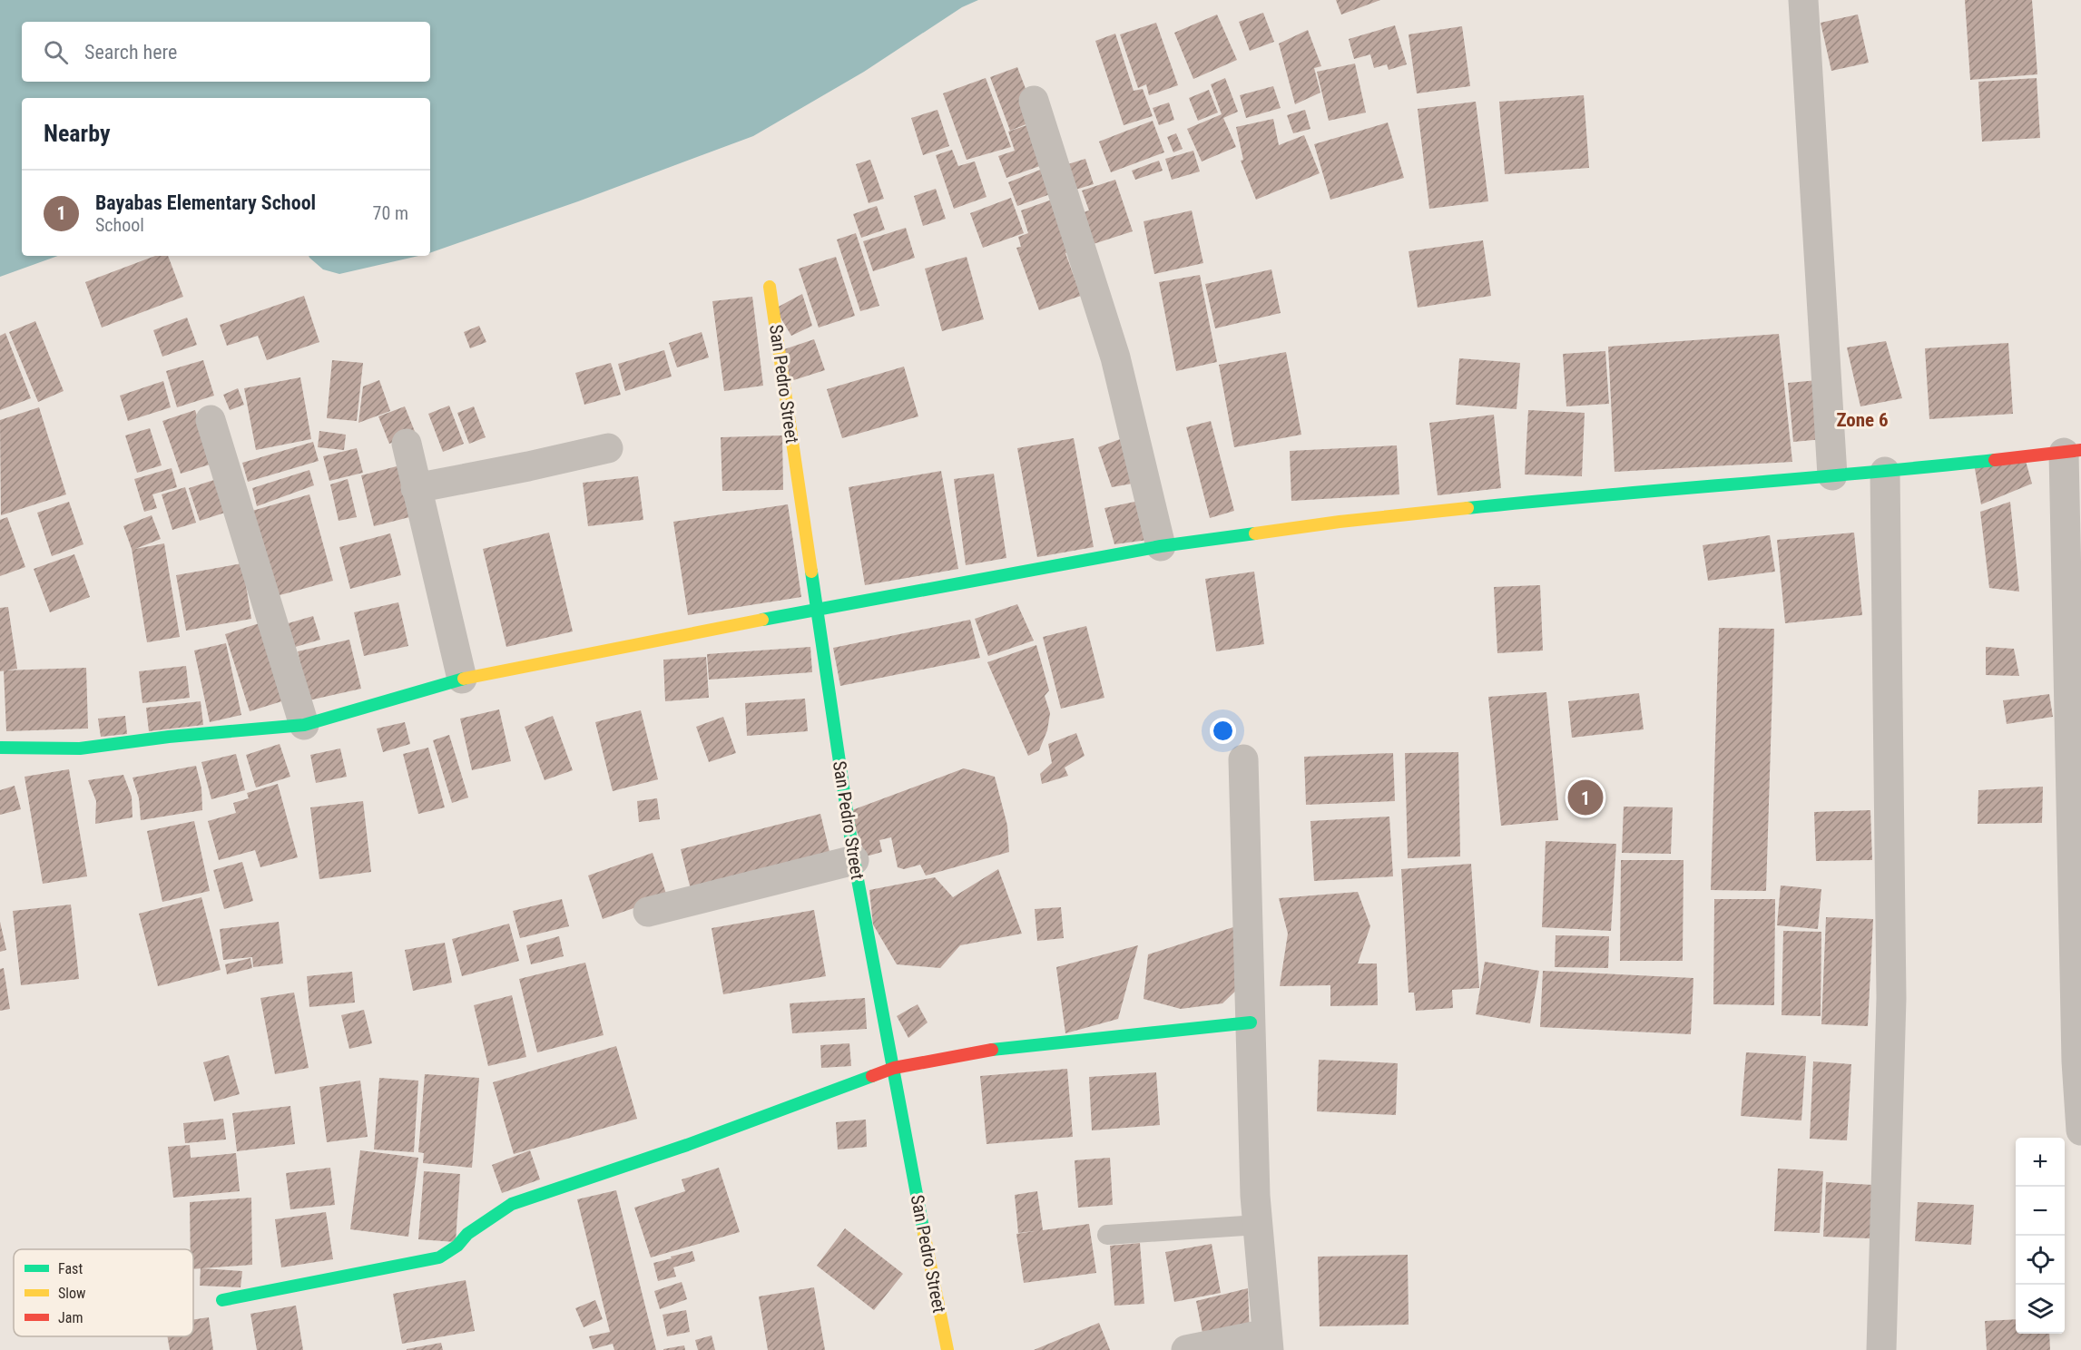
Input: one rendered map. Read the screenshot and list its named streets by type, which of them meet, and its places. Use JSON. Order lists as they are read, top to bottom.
{
  "streets": {
    "street": ["San Pedro Street"]
  },
  "districts": ["Zone 6"],
  "legend": ["Fast", "Slow", "Jam"],
  "page": {
    "search": "Search here",
    "heading": "Nearby",
    "list": [
      {
        "mark": "1",
        "name": "Bayabas Elementary School",
        "note": "School",
        "value": "70 m"
      }
    ],
    "pins": "1",
    "map_buttons": ["+", "−"]
  }
}
